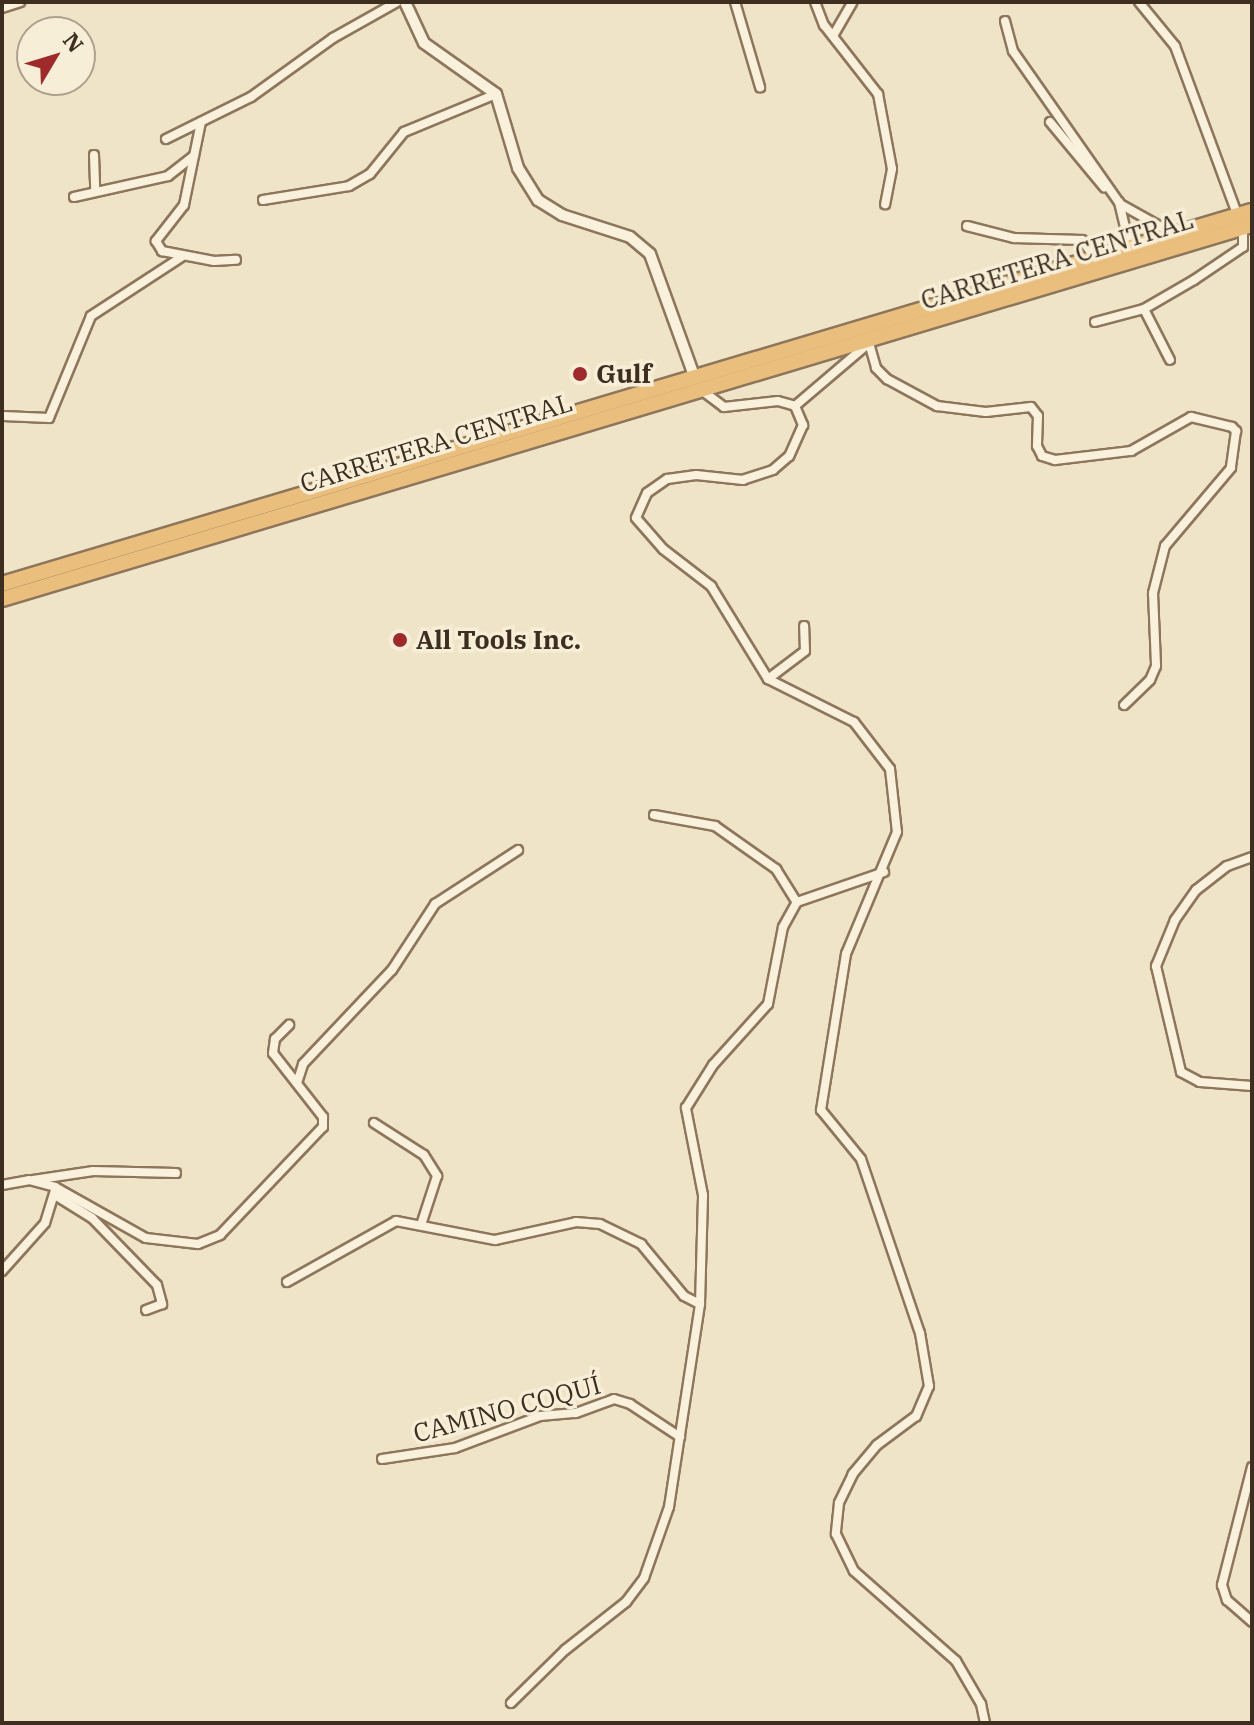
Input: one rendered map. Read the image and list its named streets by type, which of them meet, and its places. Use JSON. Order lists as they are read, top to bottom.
{
  "streets": {
    "highway": ["CARRETERA CENTRAL"],
    "street": ["CAMINO COQUÍ"]
  },
  "places": ["Gulf", "All Tools Inc."],
  "north": "top right"
}
